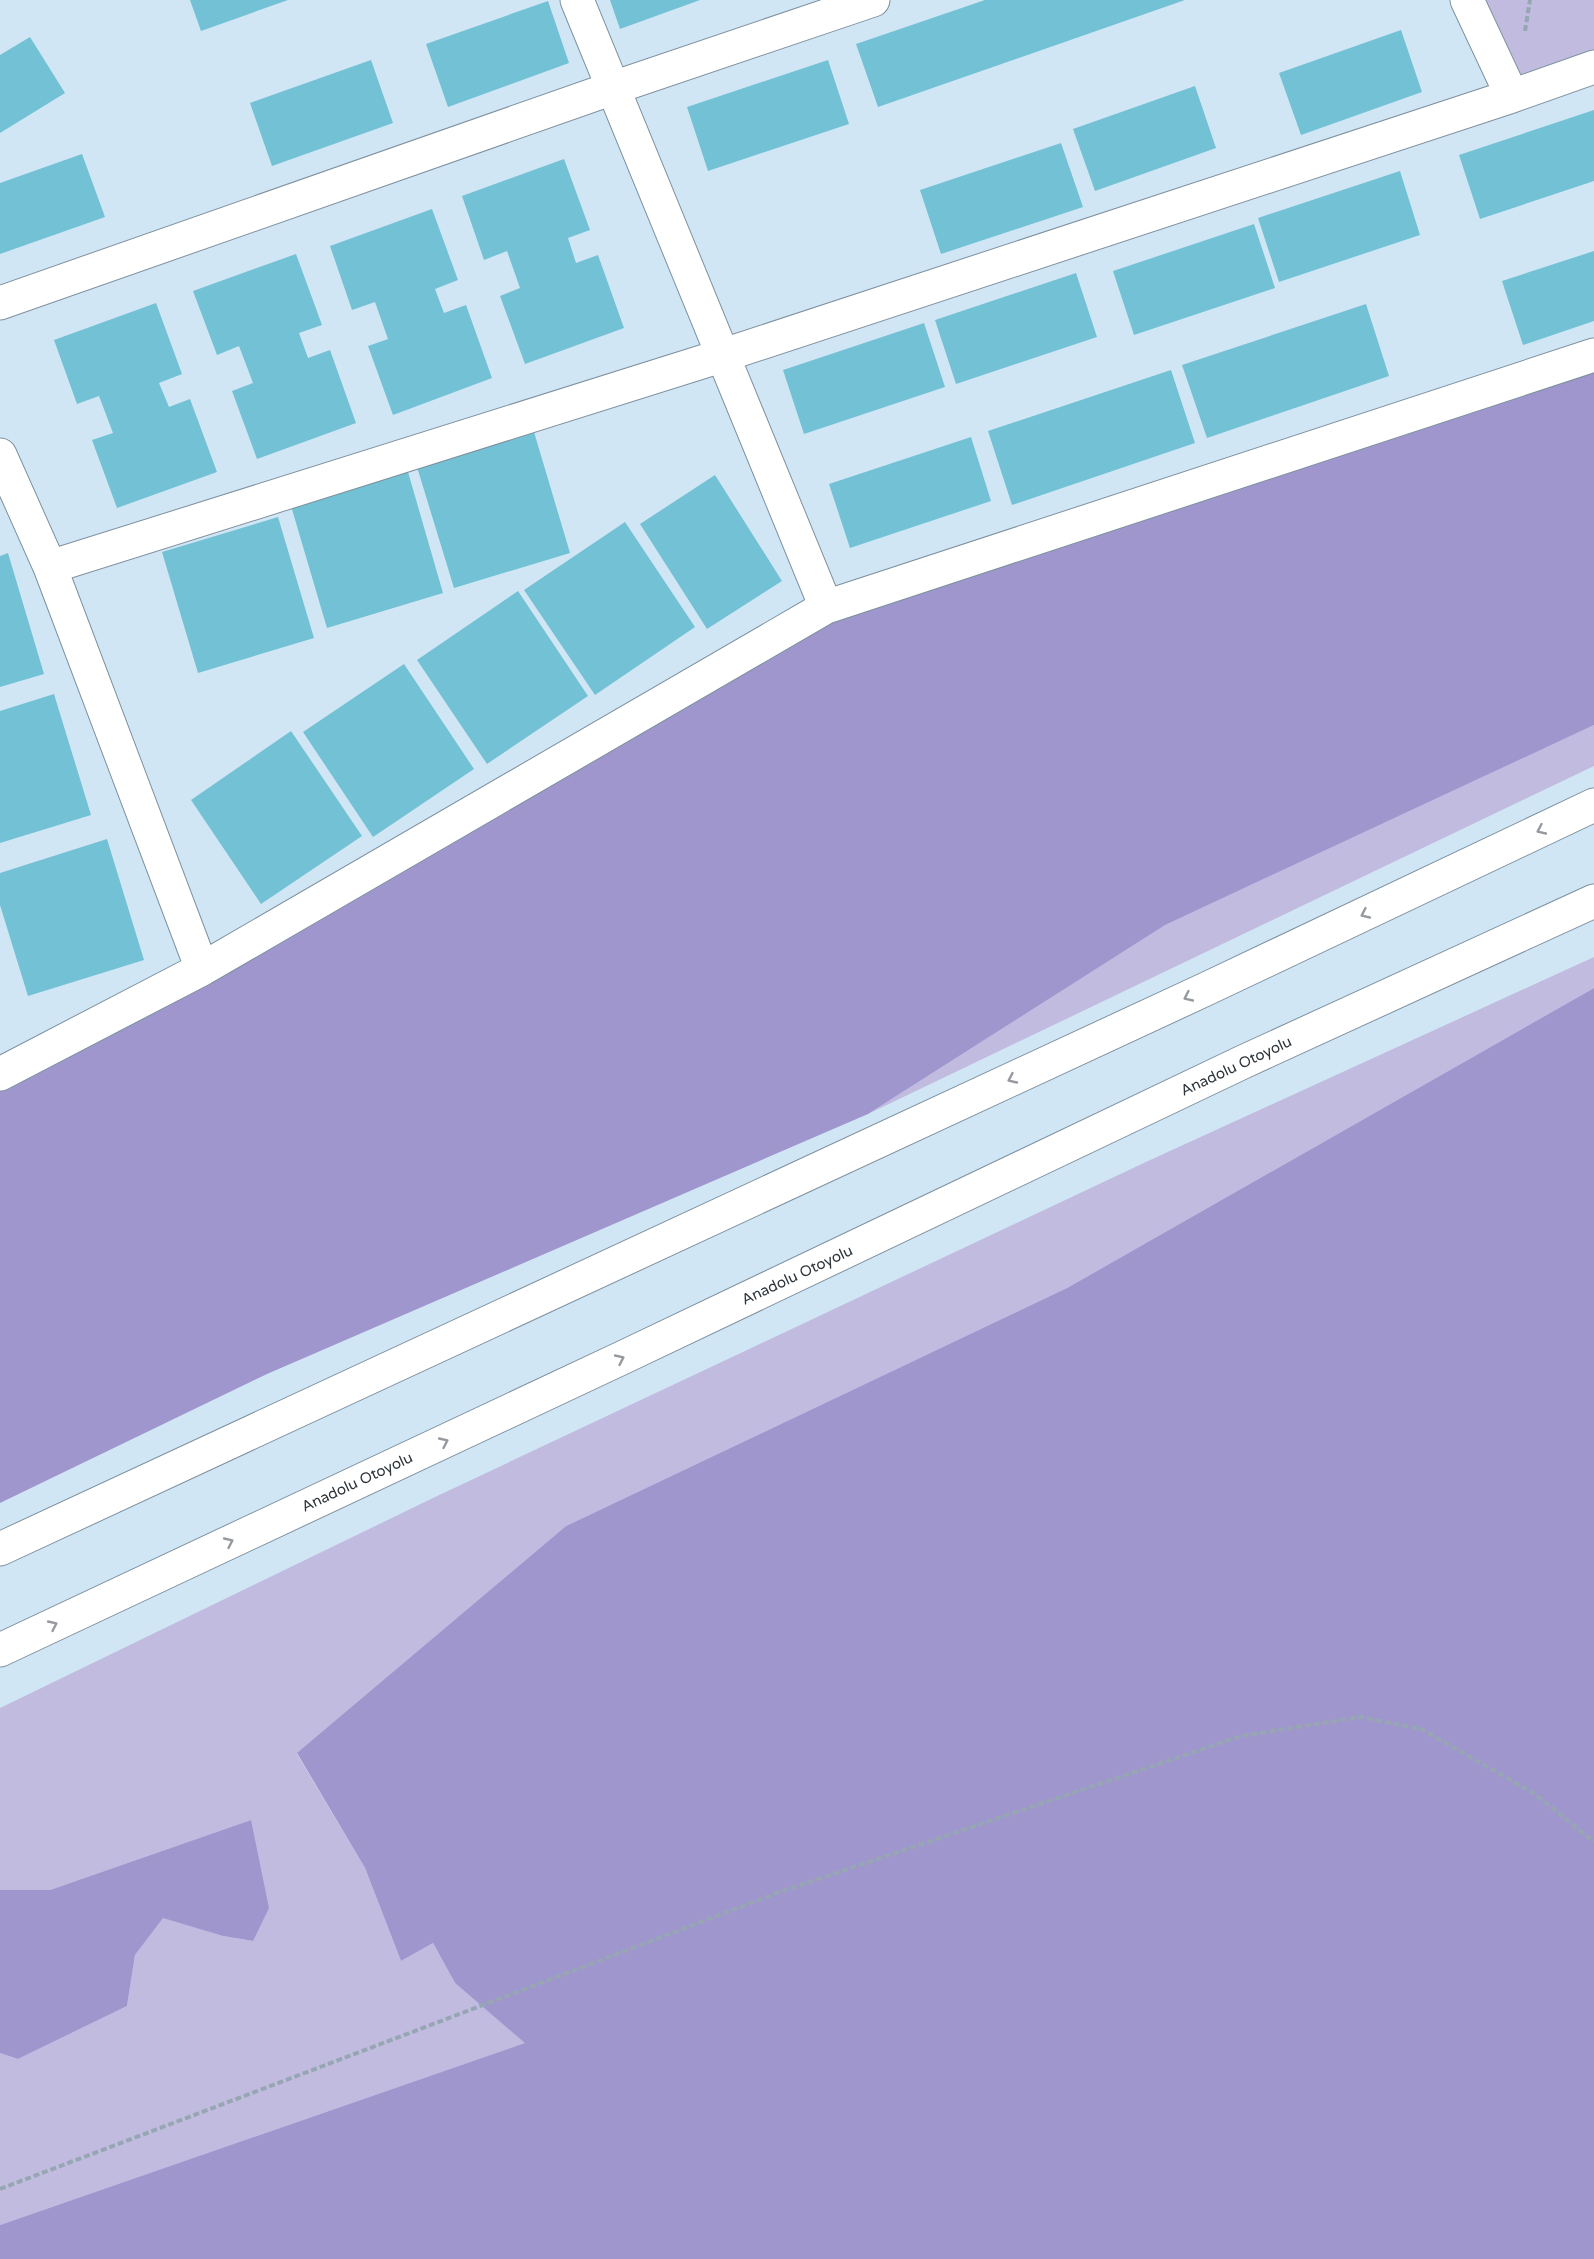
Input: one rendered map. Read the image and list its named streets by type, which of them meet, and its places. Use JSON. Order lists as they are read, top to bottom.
{
  "streets": {
    "main road": ["Anadolu Otoyolu"]
  }
}
